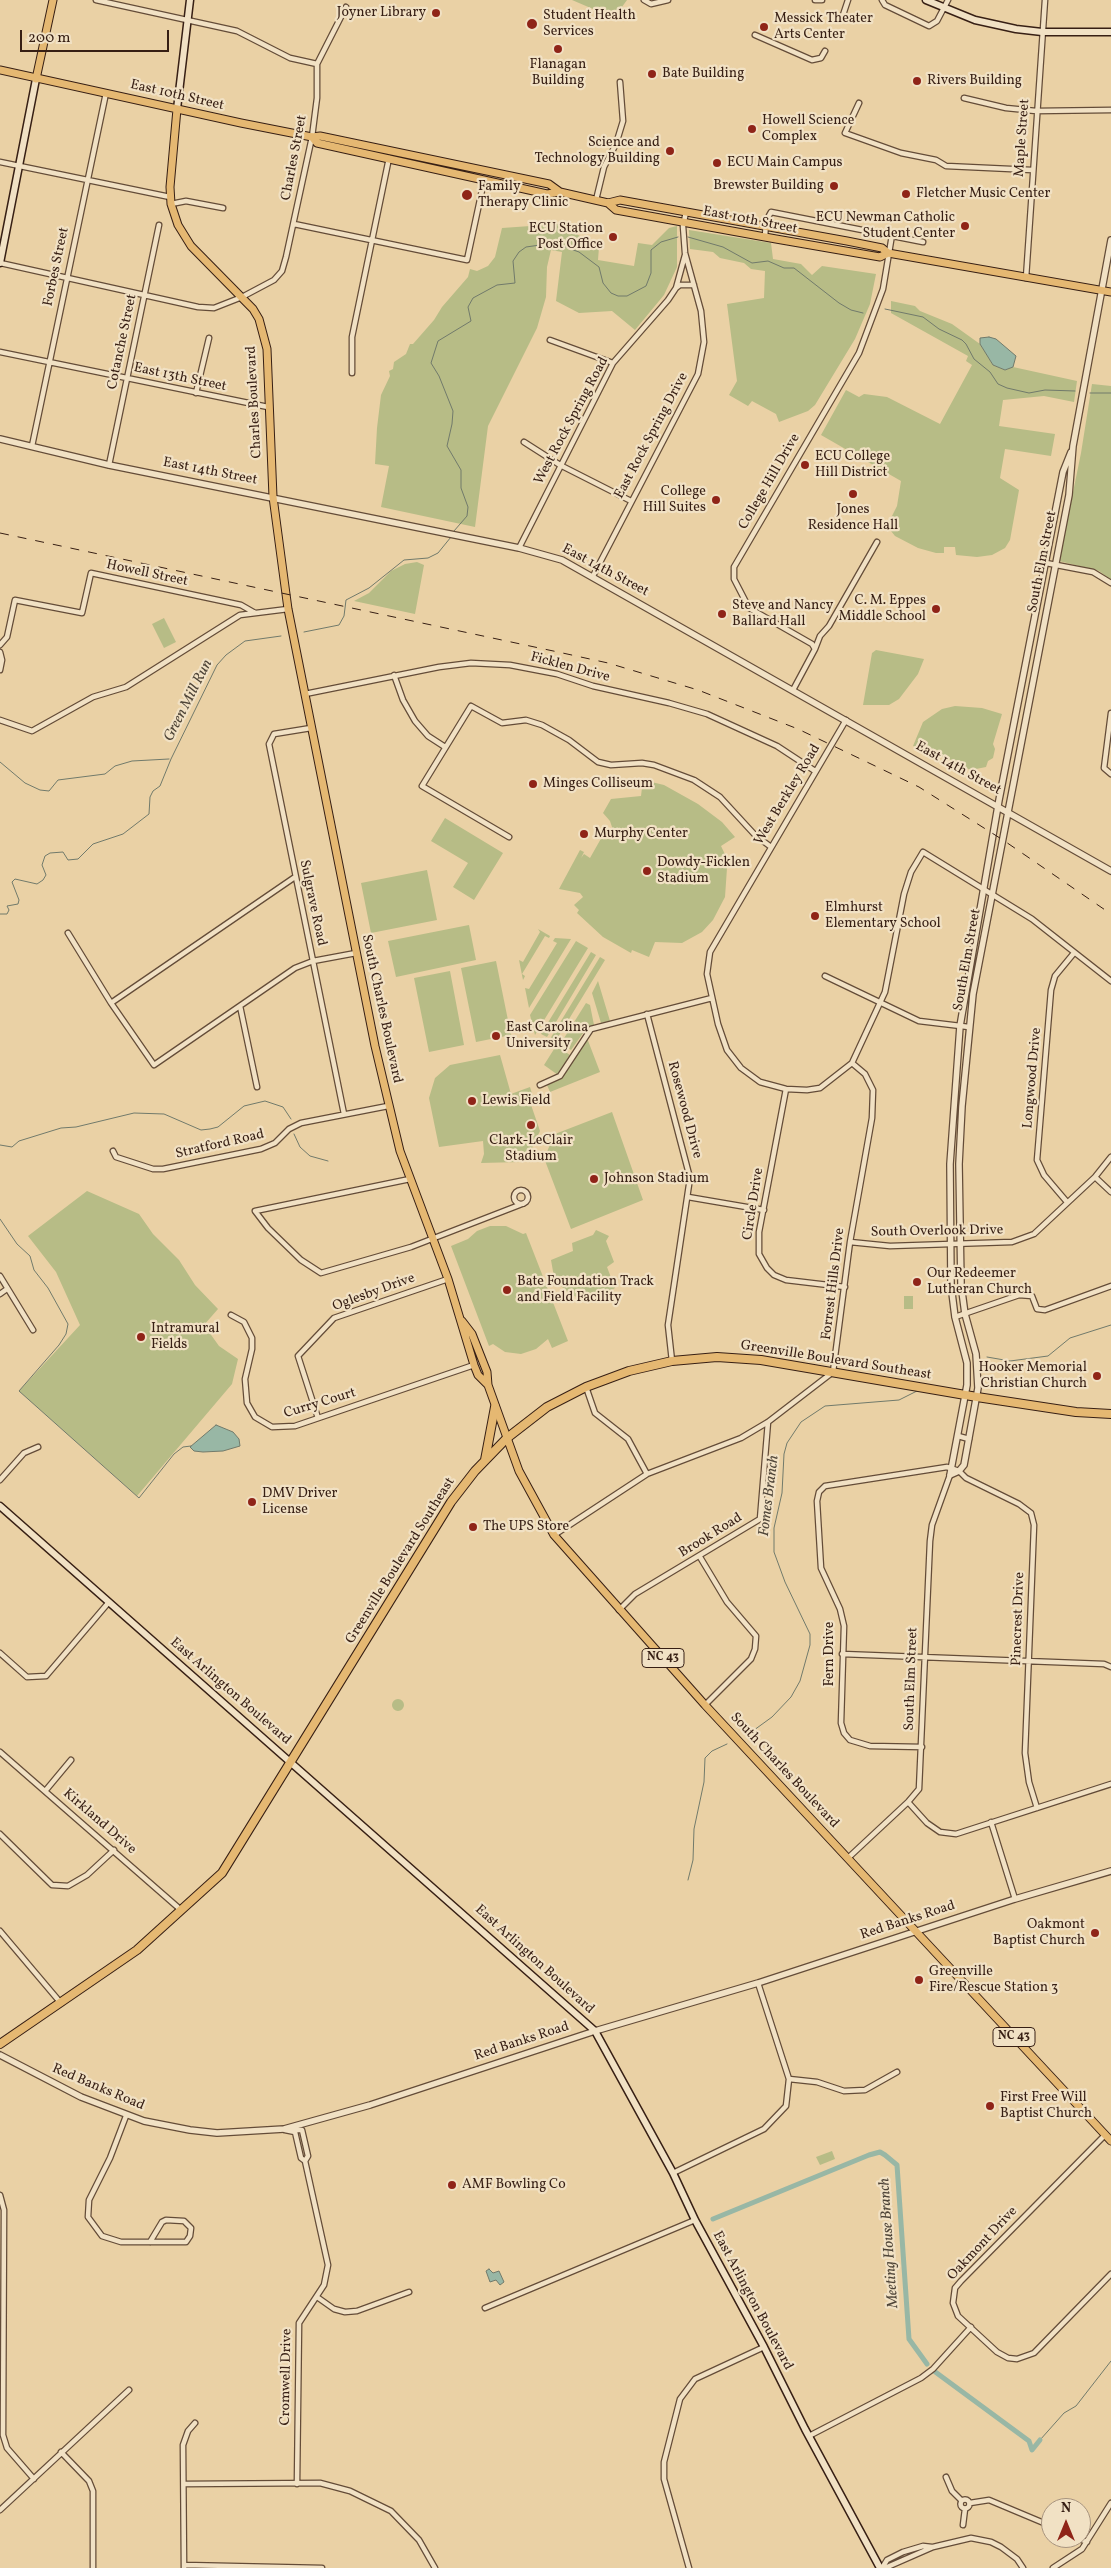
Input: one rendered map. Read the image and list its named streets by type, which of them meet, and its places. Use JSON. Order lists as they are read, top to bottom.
{
  "streets": {
    "highway": ["Greenville Boulevard Southeast"],
    "main road": [
      "East 10th Street",
      "Charles Boulevard",
      "South Charles Boulevard",
      "NC 43",
      "East Arlington Boulevard"
    ],
    "street": [
      "Maple Street",
      "Charles Street",
      "Forbes Street",
      "Cotanche Street",
      "East 13th Street",
      "West Rock Spring Road",
      "East Rock Spring Drive",
      "East 14th Street",
      "College Hill Drive",
      "South Elm Street",
      "Howell Street",
      "Ficklen Drive",
      "West Berkley Road",
      "Sulgrave Road",
      "Longwood Drive",
      "Rosewood Drive",
      "Stratford Road",
      "Circle Drive",
      "South Overlook Drive",
      "Forrest Hills Drive",
      "Oglesby Drive",
      "Curry Court",
      "Brook Road",
      "Pinecrest Drive",
      "Fern Drive",
      "Kirkland Drive",
      "Red Banks Road",
      "Oakmont Drive",
      "Cromwell Drive"
    ]
  },
  "crossings": [
    ["East 10th Street", "Maple Street"],
    ["East 10th Street", "Charles Street"],
    ["East 10th Street", "Forbes Street"],
    ["East 10th Street", "Charles Boulevard"],
    ["East 10th Street", "East Rock Spring Drive"],
    ["East 10th Street", "College Hill Drive"],
    ["East 10th Street", "South Elm Street"],
    ["Charles Street", "Forbes Street"],
    ["Charles Street", "Cotanche Street"],
    ["Charles Street", "Charles Boulevard"],
    ["Forbes Street", "East 13th Street"],
    ["Forbes Street", "East 14th Street"],
    ["Cotanche Street", "East 13th Street"],
    ["Cotanche Street", "East 14th Street"],
    ["East 13th Street", "Charles Boulevard"],
    ["Charles Boulevard", "East 14th Street"],
    ["Charles Boulevard", "Ficklen Drive"],
    ["Charles Boulevard", "South Charles Boulevard"],
    ["West Rock Spring Road", "East Rock Spring Drive"],
    ["West Rock Spring Road", "East 14th Street"],
    ["East Rock Spring Drive", "East 14th Street"],
    ["East 14th Street", "South Elm Street"],
    ["East 14th Street", "West Berkley Road"],
    ["South Elm Street", "South Charles Boulevard"],
    ["South Elm Street", "South Overlook Drive"],
    ["South Elm Street", "Greenville Boulevard Southeast"],
    ["South Elm Street", "Pinecrest Drive"],
    ["South Elm Street", "Fern Drive"],
    ["Ficklen Drive", "West Berkley Road"],
    ["Ficklen Drive", "South Charles Boulevard"],
    ["West Berkley Road", "Circle Drive"],
    ["West Berkley Road", "Forrest Hills Drive"],
    ["Sulgrave Road", "South Charles Boulevard"],
    ["Sulgrave Road", "Stratford Road"],
    ["South Charles Boulevard", "Stratford Road"],
    ["South Charles Boulevard", "Oglesby Drive"],
    ["South Charles Boulevard", "Greenville Boulevard Southeast"],
    ["South Charles Boulevard", "Curry Court"],
    ["South Charles Boulevard", "Brook Road"],
    ["South Charles Boulevard", "Red Banks Road"],
    ["South Charles Boulevard", "Oakmont Drive"],
    ["Longwood Drive", "South Overlook Drive"],
    ["Rosewood Drive", "Greenville Boulevard Southeast"],
    ["Circle Drive", "Forrest Hills Drive"],
    ["South Overlook Drive", "Forrest Hills Drive"],
    ["Forrest Hills Drive", "Greenville Boulevard Southeast"],
    ["Oglesby Drive", "Curry Court"],
    ["Greenville Boulevard Southeast", "East Arlington Boulevard"],
    ["Greenville Boulevard Southeast", "Kirkland Drive"],
    ["Pinecrest Drive", "Fern Drive"],
    ["East Arlington Boulevard", "Red Banks Road"],
    ["Red Banks Road", "Cromwell Drive"]
  ],
  "water": ["Green Mill Run", "Fomes Branch", "Meeting House Branch"],
  "places": [
    "Joyner Library",
    "Student Health Services",
    "Messick Theater Arts Center",
    "Flanagan Building",
    "Bate Building",
    "Rivers Building",
    "Howell Science Complex",
    "Science and Technology Building",
    "ECU Main Campus",
    "Brewster Building",
    "Fletcher Music Center",
    "Family Therapy Clinic",
    "ECU Newman Catholic Student Center",
    "ECU Station Post Office",
    "ECU College Hill District",
    "Jones Residence Hall",
    "College Hill Suites",
    "C. M. Eppes Middle School",
    "Steve and Nancy Ballard Hall",
    "Minges Colliseum",
    "Murphy Center",
    "Dowdy-Ficklen Stadium",
    "Elmhurst Elementary School",
    "East Carolina University",
    "Lewis Field",
    "Clark-LeClair Stadium",
    "Johnson Stadium",
    "Our Redeemer Lutheran Church",
    "Bate Foundation Track and Field Facility",
    "Intramural Fields",
    "Hooker Memorial Christian Church",
    "DMV Driver License",
    "The UPS Store",
    "Oakmont Baptist Church",
    "Greenville Fire/Rescue Station 3",
    "First Free Will Baptist Church",
    "AMF Bowling Co"
  ],
  "scale_bar": "200 m",
  "north": "top"
}
